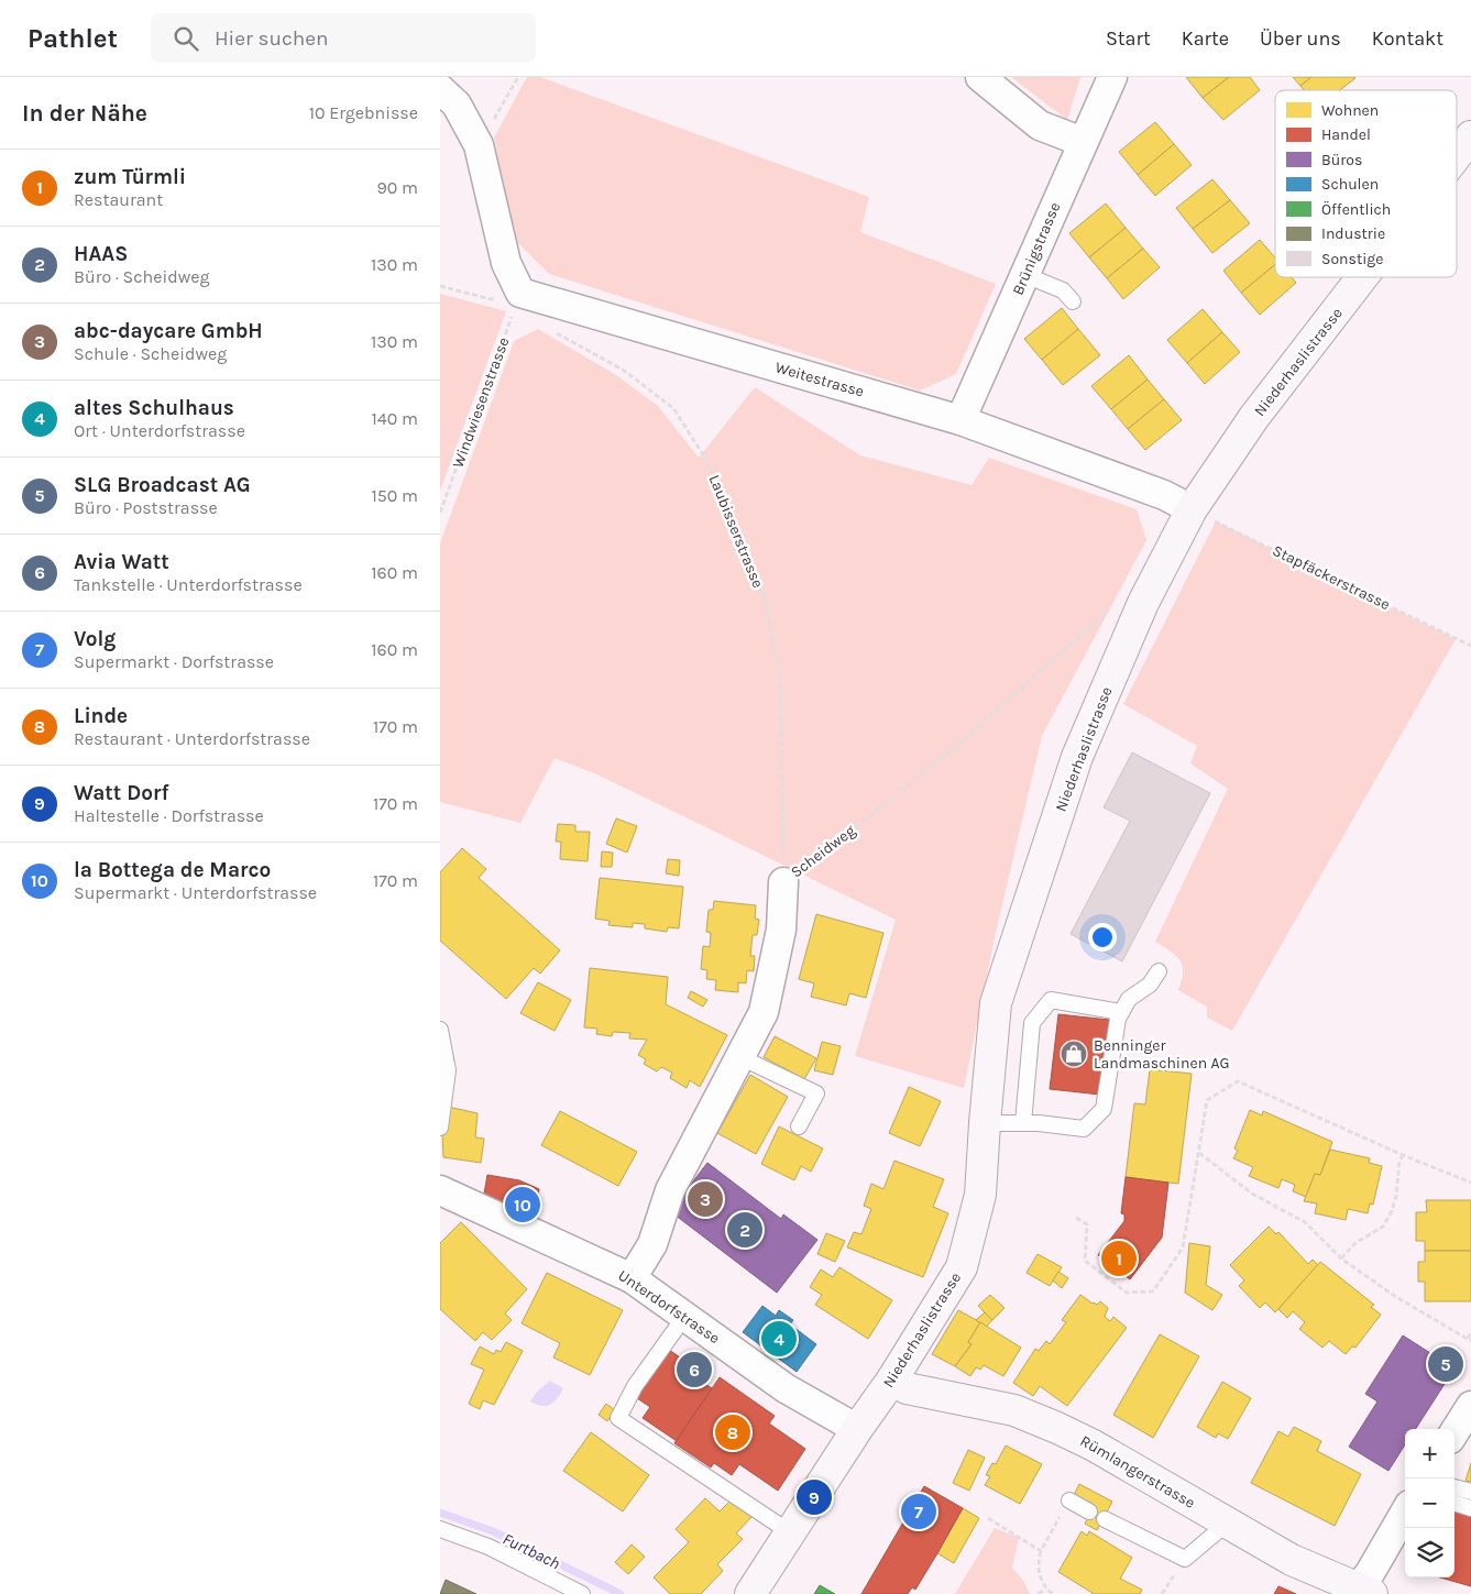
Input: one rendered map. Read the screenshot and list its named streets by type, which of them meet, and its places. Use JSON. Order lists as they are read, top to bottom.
{
  "streets": {
    "street": [
      "Brünigstrasse",
      "Niederhaslistrasse",
      "Weitestrasse",
      "Scheidweg",
      "Unterdorfstrasse",
      "Rümlangerstrasse"
    ],
    "path": ["Windwiesenstrasse", "Laubisserstrasse", "Stapfäckerstrasse"]
  },
  "crossings": [
    ["Brünigstrasse", "Weitestrasse"],
    ["Niederhaslistrasse", "Weitestrasse"],
    ["Niederhaslistrasse", "Stapfäckerstrasse"],
    ["Niederhaslistrasse", "Scheidweg"],
    ["Niederhaslistrasse", "Unterdorfstrasse"],
    ["Niederhaslistrasse", "Rümlangerstrasse"],
    ["Weitestrasse", "Windwiesenstrasse"],
    ["Weitestrasse", "Stapfäckerstrasse"],
    ["Laubisserstrasse", "Scheidweg"],
    ["Scheidweg", "Unterdorfstrasse"]
  ],
  "water": ["Furtbach"],
  "places": {
    "shop": ["Benninger Landmaschinen AG"]
  },
  "legend": [
    "Wohnen",
    "Handel",
    "Büros",
    "Schulen",
    "Öffentlich",
    "Industrie",
    "Sonstige"
  ],
  "page": {
    "header": "Pathlet",
    "search": "Hier suchen",
    "nav": [
      "Start",
      "Karte",
      "Über uns",
      "Kontakt"
    ],
    "heading": ["In der Nähe", "10 Ergebnisse"],
    "list": [
      {
        "mark": "1",
        "name": "zum Türmli",
        "note": "Restaurant",
        "value": "90 m"
      },
      {
        "mark": "2",
        "name": "HAAS",
        "note": "Büro · Scheidweg",
        "value": "130 m"
      },
      {
        "mark": "3",
        "name": "abc-daycare GmbH",
        "note": "Schule · Scheidweg",
        "value": "130 m"
      },
      {
        "mark": "4",
        "name": "altes Schulhaus",
        "note": "Ort · Unterdorfstrasse",
        "value": "140 m"
      },
      {
        "mark": "5",
        "name": "SLG Broadcast AG",
        "note": "Büro · Poststrasse",
        "value": "150 m"
      },
      {
        "mark": "6",
        "name": "Avia Watt",
        "note": "Tankstelle · Unterdorfstrasse",
        "value": "160 m"
      },
      {
        "mark": "7",
        "name": "Volg",
        "note": "Supermarkt · Dorfstrasse",
        "value": "160 m"
      },
      {
        "mark": "8",
        "name": "Linde",
        "note": "Restaurant · Unterdorfstrasse",
        "value": "170 m"
      },
      {
        "mark": "9",
        "name": "Watt Dorf",
        "note": "Haltestelle · Dorfstrasse",
        "value": "170 m"
      },
      {
        "mark": "10",
        "name": "la Bottega de Marco",
        "note": "Supermarkt · Unterdorfstrasse",
        "value": "170 m"
      }
    ],
    "pins": [
      "3",
      "10",
      "2",
      "1",
      "4",
      "5",
      "6",
      "8",
      "9",
      "7"
    ],
    "map_buttons": ["+", "−"]
  }
}
